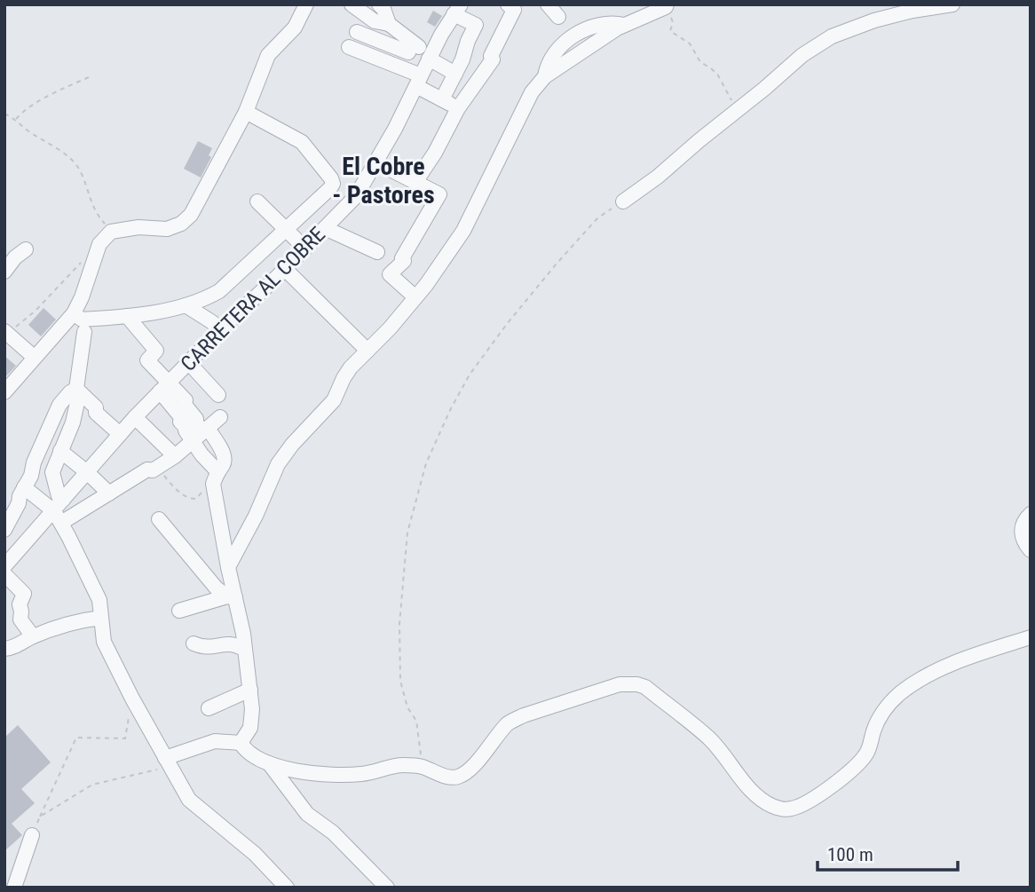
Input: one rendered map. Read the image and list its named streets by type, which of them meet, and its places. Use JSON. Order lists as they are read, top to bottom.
{
  "streets": {
    "street": ["CARRETERA AL COBRE"]
  },
  "districts": ["El Cobre - Pastores"],
  "scale_bar": "100 m"
}
